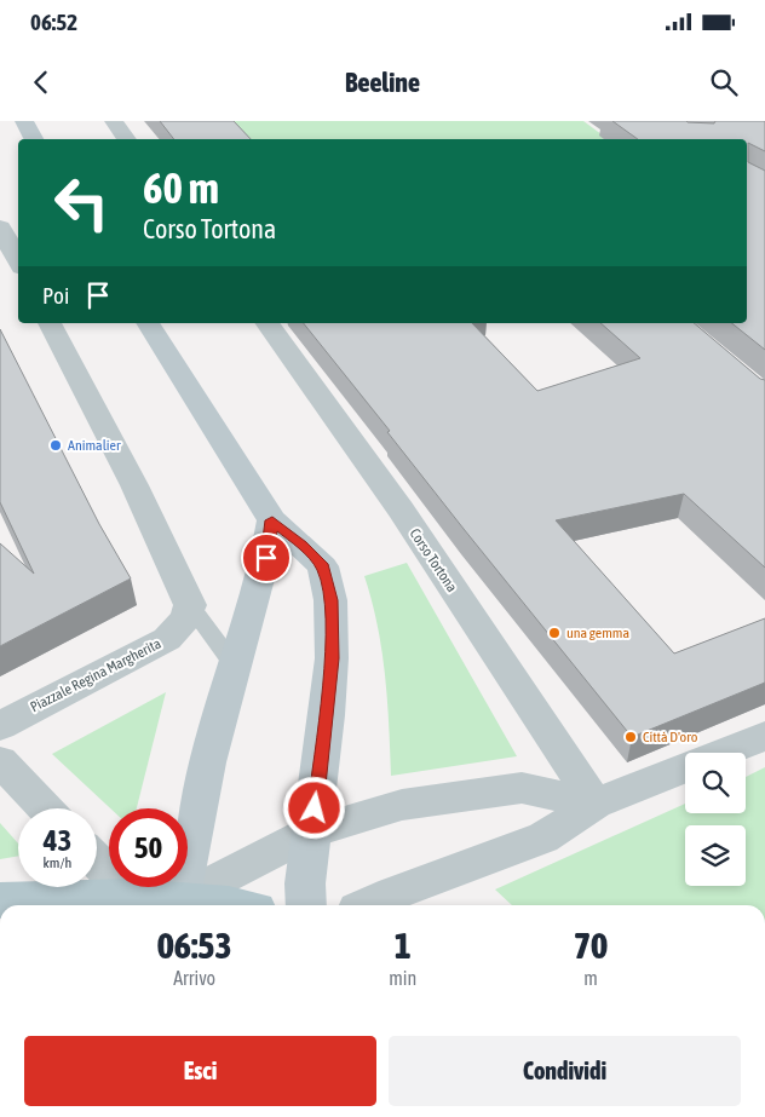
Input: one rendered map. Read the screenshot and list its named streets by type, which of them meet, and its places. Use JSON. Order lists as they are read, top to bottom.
{
  "streets": {
    "street": ["Corso Tortona", "Piazzale Regina Margherita"]
  },
  "places": ["Animalier", "una gemma", "Città D'oro"],
  "page": {
    "status": "06:52",
    "header": "Beeline",
    "turn": ["60 m", "Corso Tortona"],
    "then": "Poi",
    "speed": "43 km/h",
    "limit": "50",
    "eta": [
      "06:53",
      "Arrivo",
      "1",
      "min",
      "70",
      "m"
    ],
    "buttons": ["Esci", "Condividi"]
  }
}
